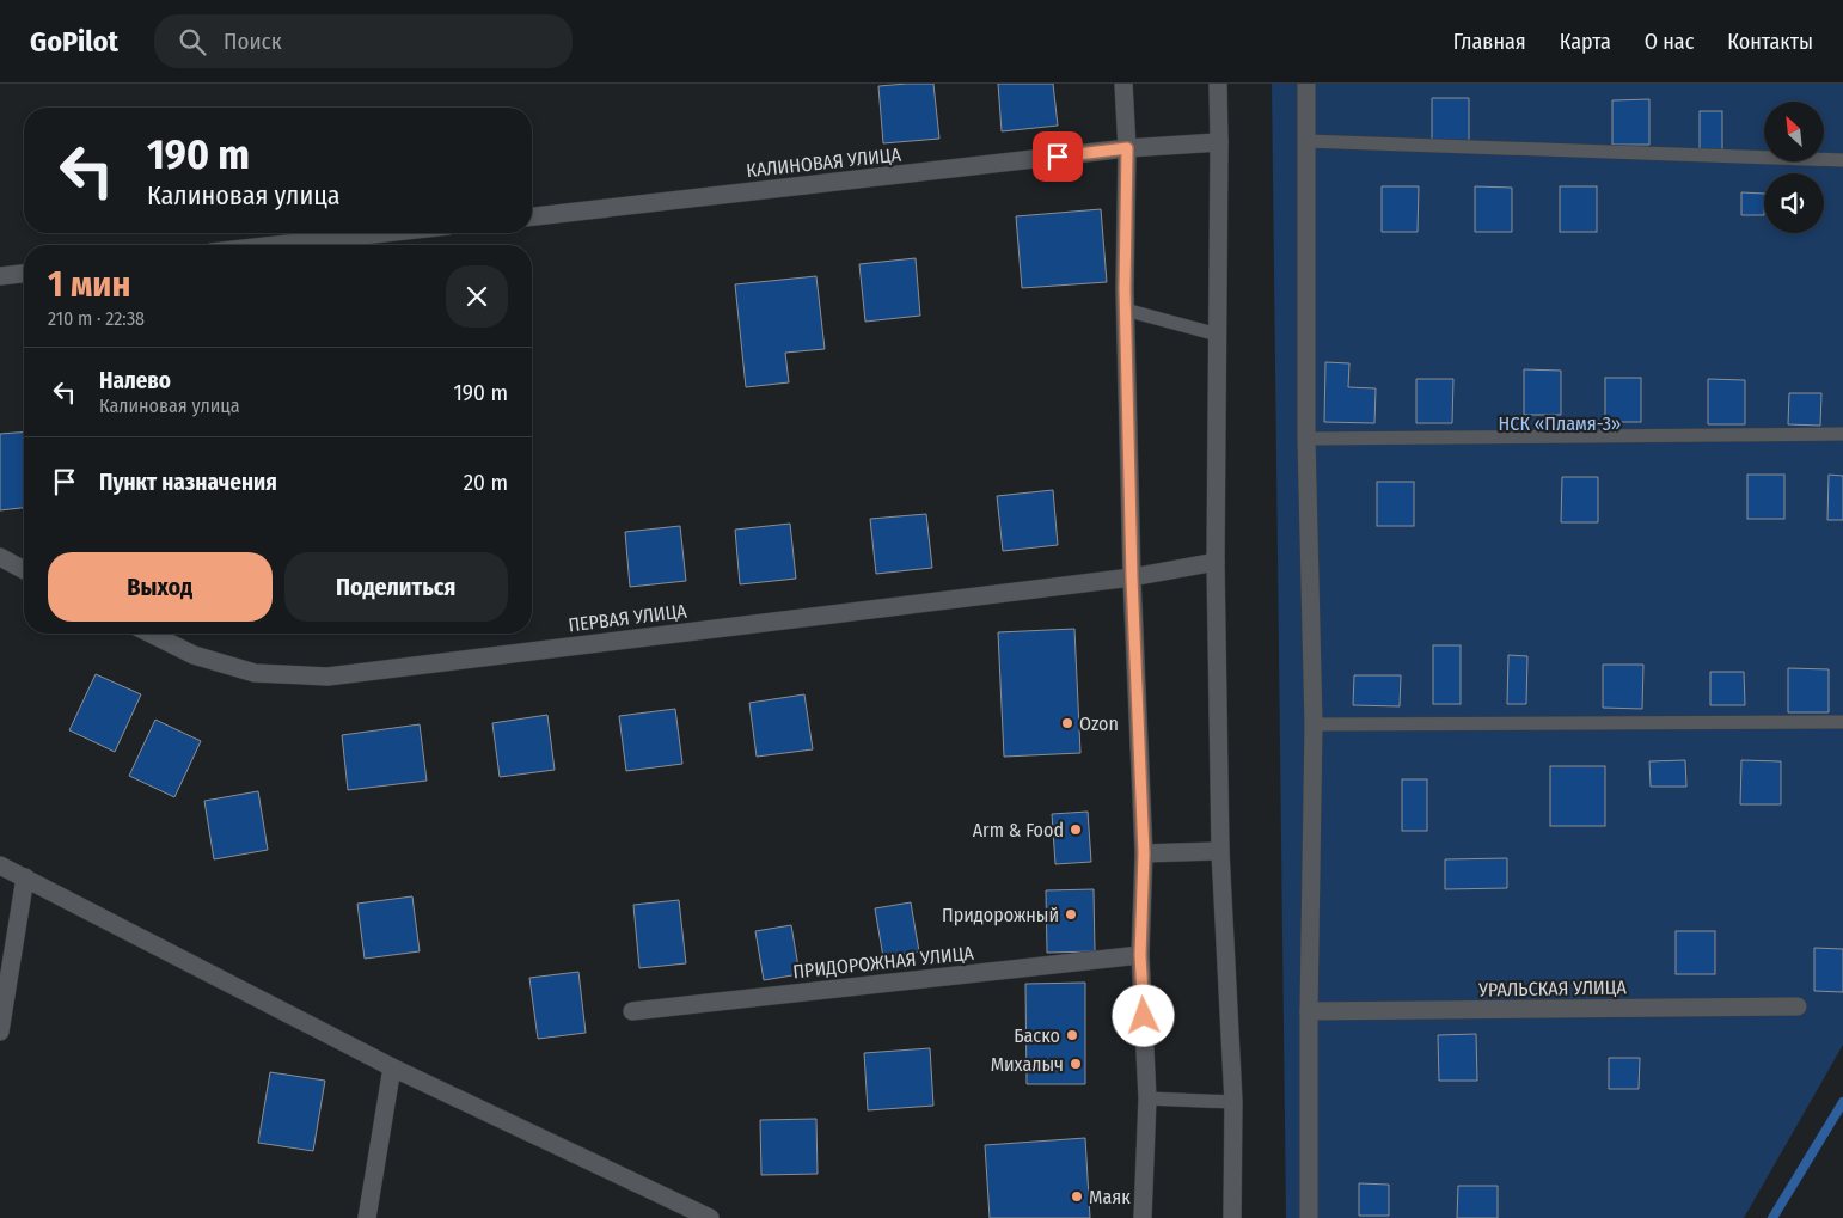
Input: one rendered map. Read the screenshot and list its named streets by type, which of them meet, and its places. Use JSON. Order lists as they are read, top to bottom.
{
  "streets": {
    "street": [
      "КАЛИНОВАЯ УЛИЦА",
      "ПЕРВАЯ УЛИЦА",
      "ПРИДОРОЖНАЯ УЛИЦА",
      "УРАЛЬСКАЯ УЛИЦА"
    ]
  },
  "parks": ["НСК «Пламя-3»"],
  "places": [
    "Ozon",
    "Arm & Food",
    "Придорожный",
    "Баско",
    "Михалыч",
    "Маяк"
  ],
  "north": "top left",
  "page": {
    "header": "GoPilot",
    "search": "Поиск",
    "nav": [
      "Главная",
      "Карта",
      "О нас",
      "Контакты"
    ],
    "turn": ["190 m", "Калиновая улица"],
    "heading": ["1 мин", "210 m · 22:38"],
    "list": [
      {
        "name": "Налево",
        "note": "Калиновая улица",
        "value": "190 m"
      },
      {
        "name": "Пункт назначения",
        "value": "20 m"
      }
    ],
    "buttons": ["Выход", "Поделиться"]
  }
}
